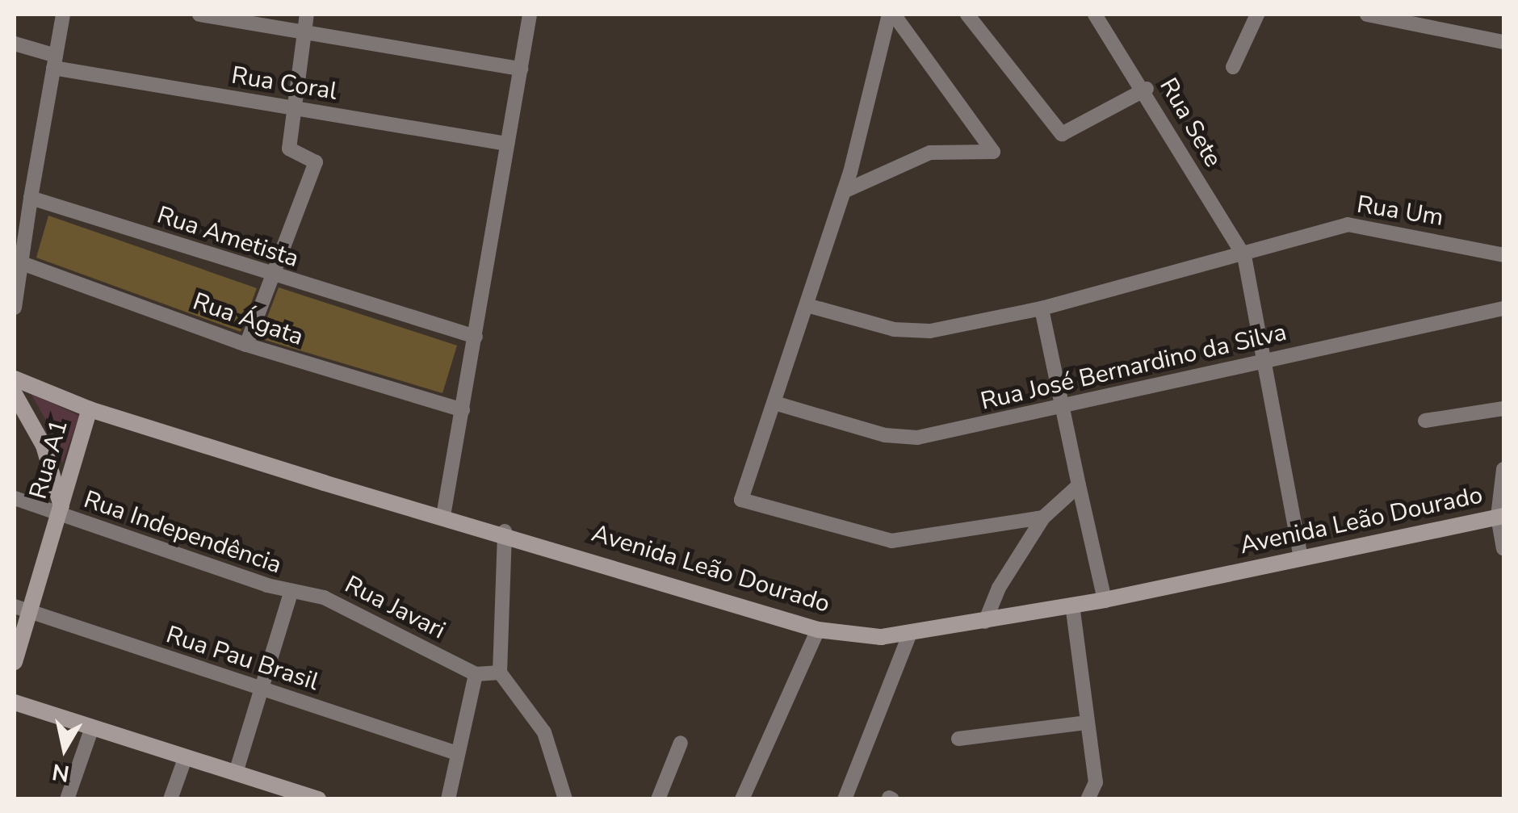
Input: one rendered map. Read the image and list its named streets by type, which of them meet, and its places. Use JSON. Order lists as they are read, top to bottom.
{
  "streets": {
    "main road": ["Rua A1", "Avenida Leão Dourado"],
    "street": [
      "Rua Coral",
      "Rua Sete",
      "Rua Um",
      "Rua Ametista",
      "Rua Ágata",
      "Rua José Bernardino da Silva",
      "Rua Independência",
      "Rua Javari",
      "Rua Pau Brasil"
    ]
  },
  "crossings": [
    ["Rua Sete", "Rua Um"],
    ["Rua A1", "Avenida Leão Dourado"],
    ["Rua A1", "Rua Independência"],
    ["Rua A1", "Rua Pau Brasil"],
    ["Rua Independência", "Rua Javari"]
  ],
  "north": "bottom"
}
